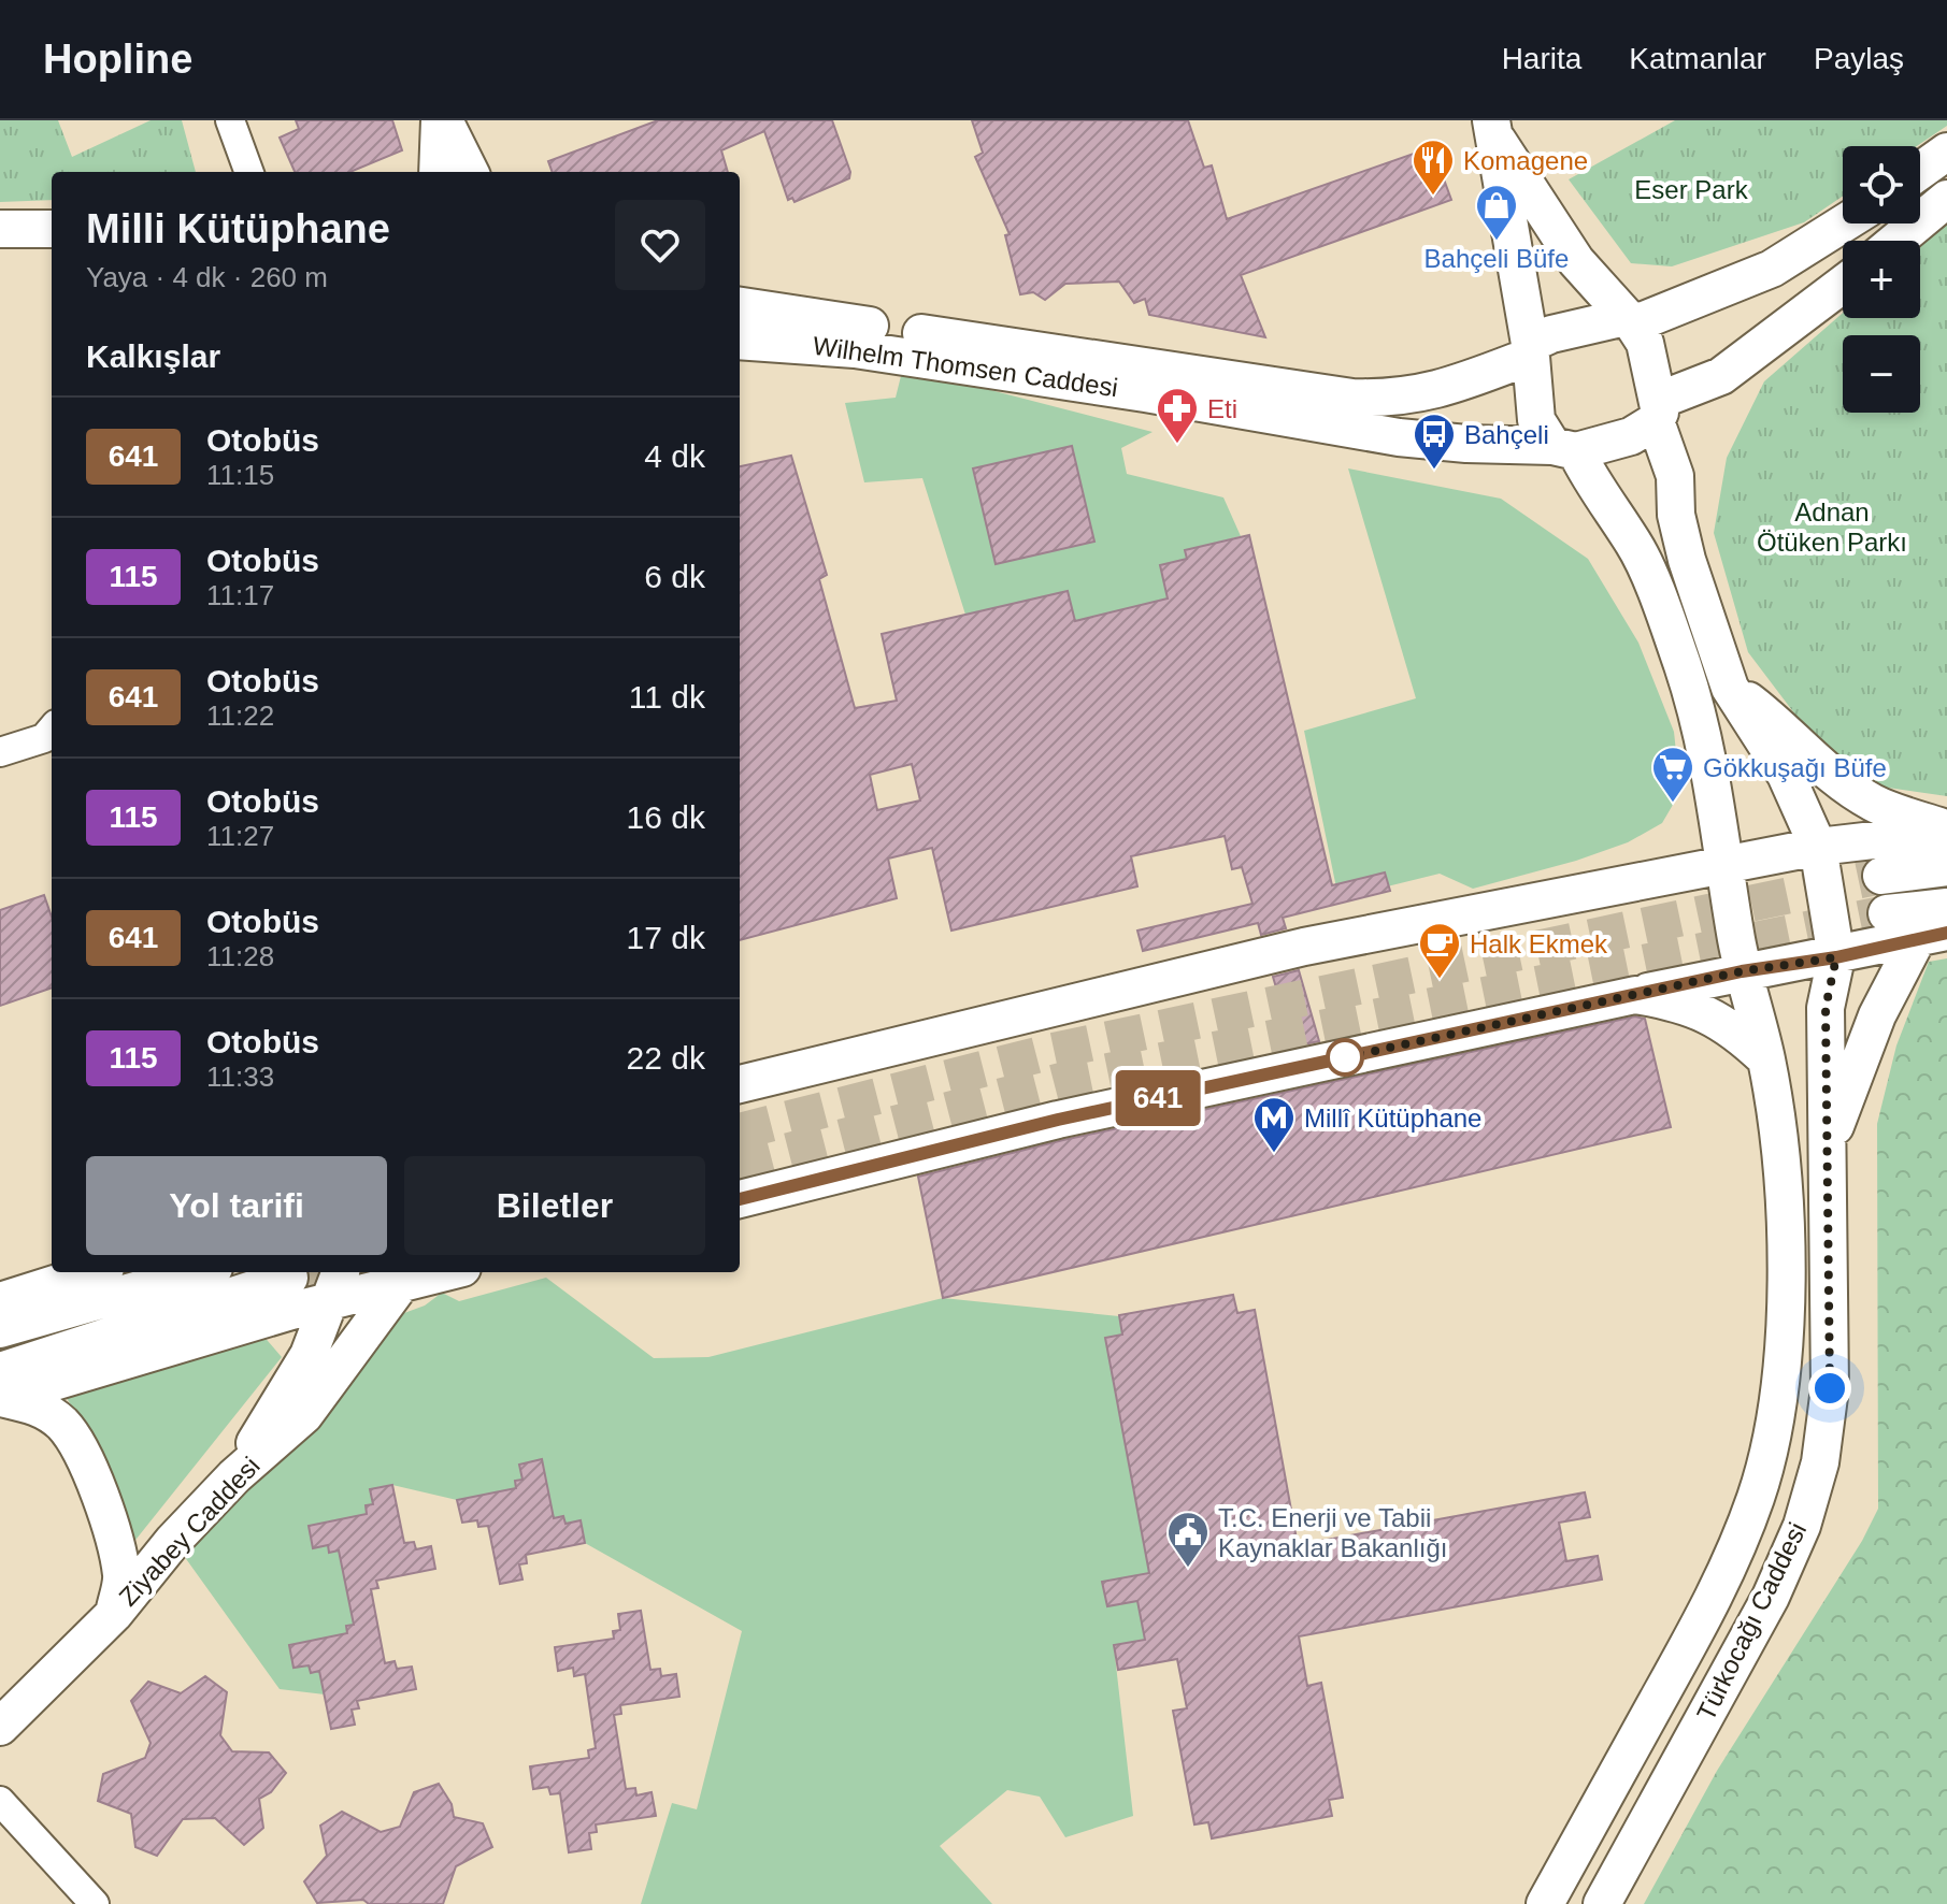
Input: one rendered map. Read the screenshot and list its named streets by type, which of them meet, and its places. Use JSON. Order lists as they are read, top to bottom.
{
  "streets": {
    "main road": ["Wilhelm Thomsen Caddesi", "Ziyabey Caddesi", "Türkocağı Caddesi"]
  },
  "crossings": [
    ["Wilhelm Thomsen Caddesi", "Türkocağı Caddesi"]
  ],
  "parks": ["Eser Park", "Adnan Ötüken Parkı"],
  "places": {
    "restaurant": ["Komagene"],
    "shop": ["Bahçeli Büfe"],
    "pharmacy": ["Eti"],
    "bus stop": ["Bahçeli"],
    "supermarket": ["Gökkuşağı Büfe"],
    "cafe": ["Halk Ekmek"],
    "metro station": ["Millî Kütüphane"],
    "public building": ["T.C. Enerji ve Tabii Kaynaklar Bakanlığı"]
  },
  "lines": ["bus line 641"],
  "page": {
    "header": "Hopline",
    "nav": ["Harita", "Katmanlar", "Paylaş"],
    "on_map": "641",
    "map_buttons": ["+", "−"],
    "heading": [
      ["Milli Kütüphane", "Yaya · 4 dk · 260 m"],
      "Kalkışlar"
    ],
    "list": [
      {
        "mark": "641",
        "name": "Otobüs",
        "note": "11:15",
        "value": "4 dk"
      },
      {
        "mark": "115",
        "name": "Otobüs",
        "note": "11:17",
        "value": "6 dk"
      },
      {
        "mark": "641",
        "name": "Otobüs",
        "note": "11:22",
        "value": "11 dk"
      },
      {
        "mark": "115",
        "name": "Otobüs",
        "note": "11:27",
        "value": "16 dk"
      },
      {
        "mark": "641",
        "name": "Otobüs",
        "note": "11:28",
        "value": "17 dk"
      },
      {
        "mark": "115",
        "name": "Otobüs",
        "note": "11:33",
        "value": "22 dk"
      }
    ],
    "buttons": ["Yol tarifi", "Biletler"]
  }
}
